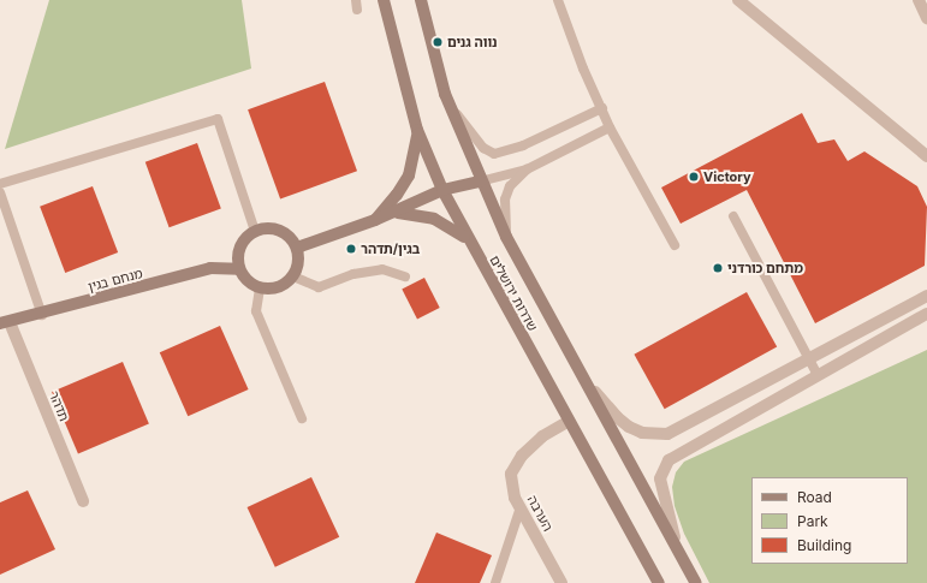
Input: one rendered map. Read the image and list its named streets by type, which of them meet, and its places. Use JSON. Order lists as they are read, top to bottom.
{
  "streets": {
    "main road": ["מנחם בגין", "שדרות ירושלים"],
    "street": ["תדהר", "הערבה"]
  },
  "crossings": [
    ["מנחם בגין", "תדהר"],
    ["שדרות ירושלים", "הערבה"]
  ],
  "places": [
    "נווה גנים",
    "Victory",
    "בגין/תדהר",
    "מתחם כורדני"
  ],
  "legend": ["Road", "Park", "Building"]
}
